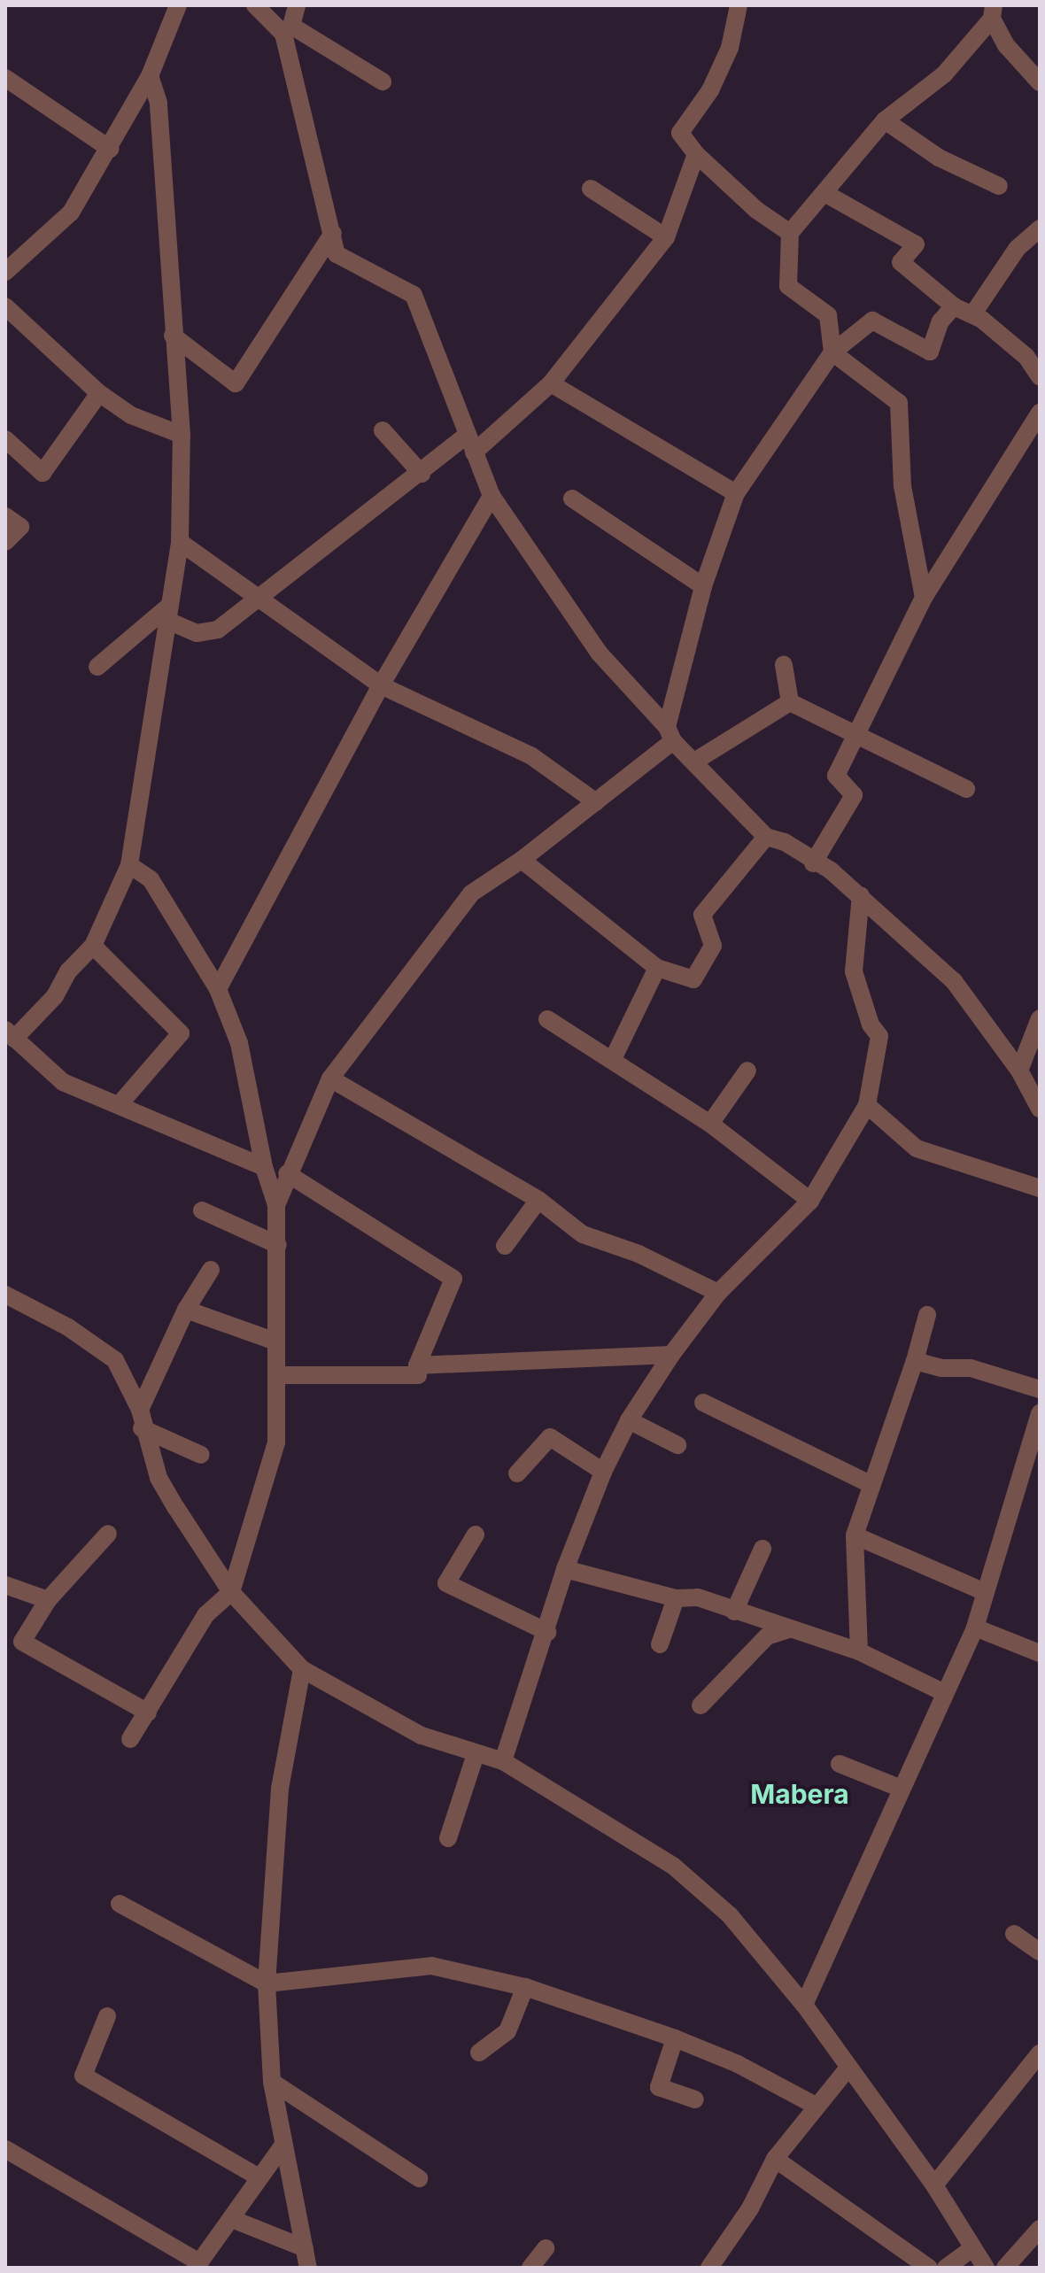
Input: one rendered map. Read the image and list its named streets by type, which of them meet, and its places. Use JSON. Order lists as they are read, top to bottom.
{
  "districts": ["Mabera"]
}
